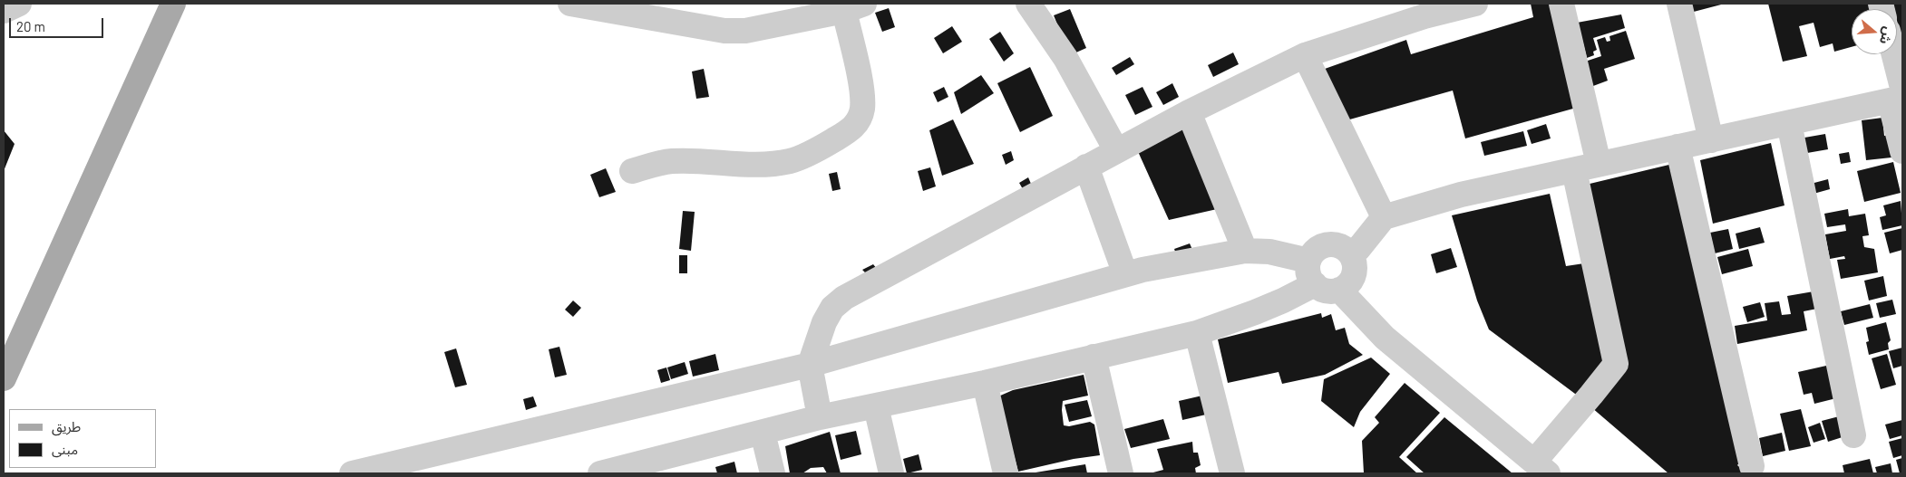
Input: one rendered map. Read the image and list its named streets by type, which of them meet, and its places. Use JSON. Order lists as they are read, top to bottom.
{
  "legend": ["طريق", "مبنى"],
  "scale_bar": "20 m",
  "north": "right"
}
